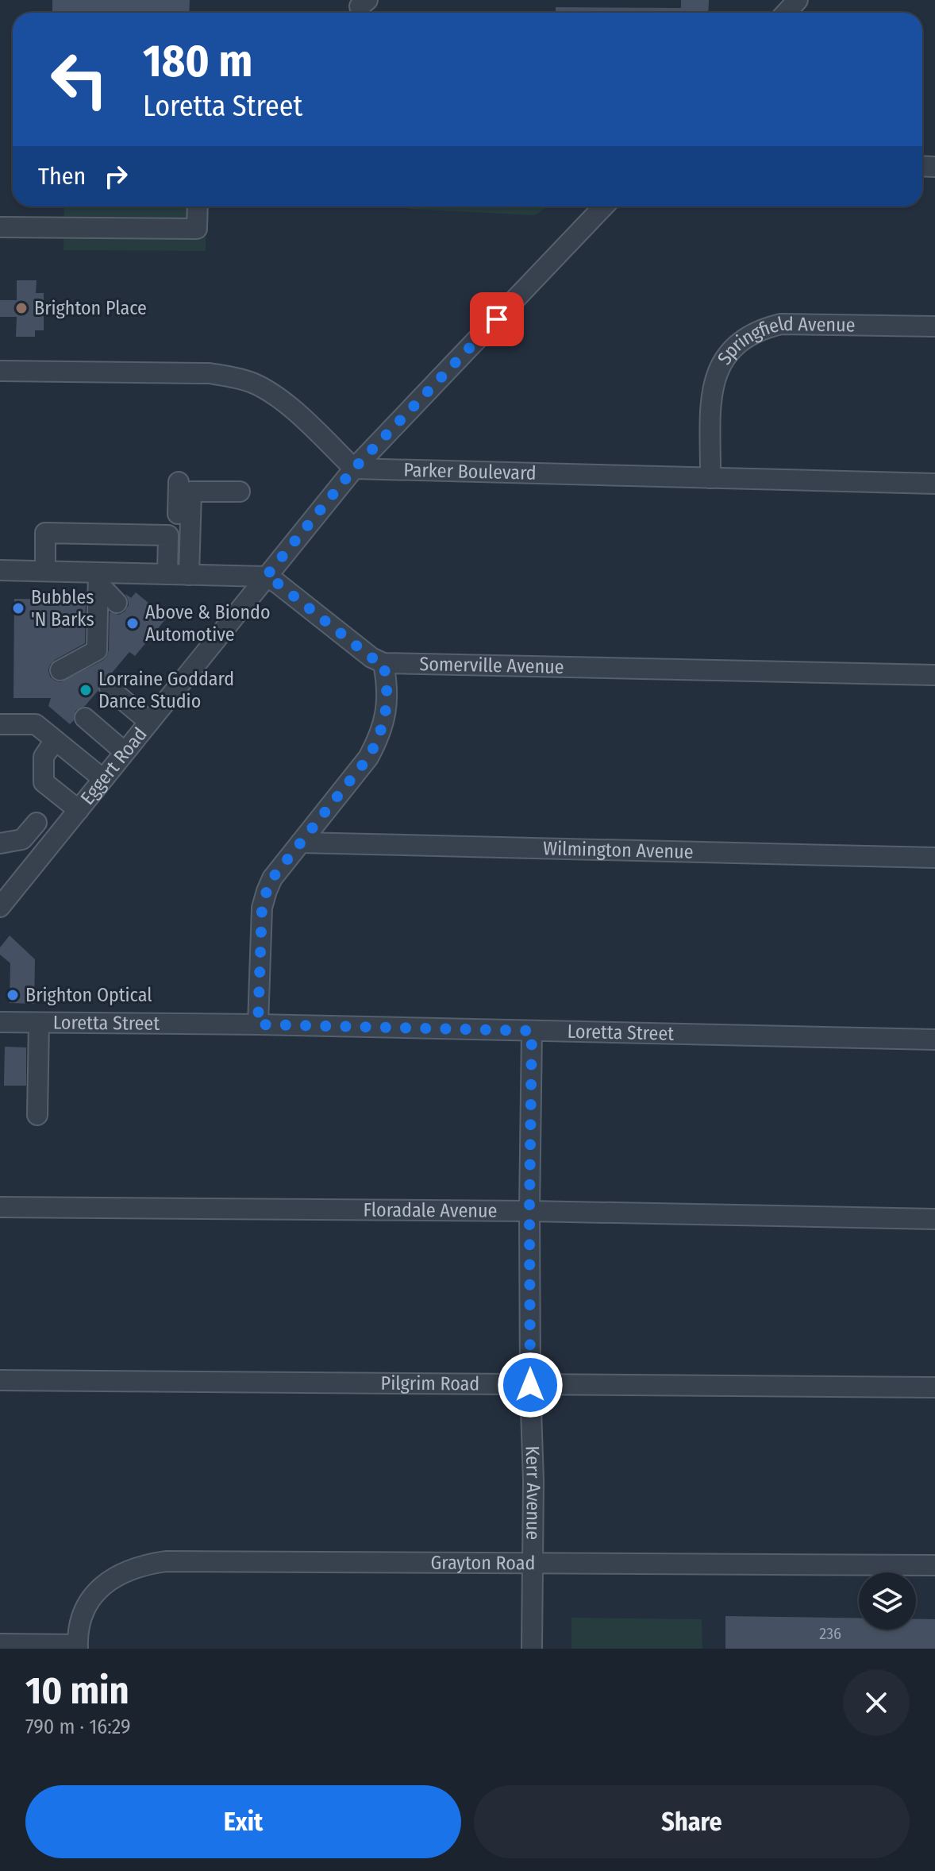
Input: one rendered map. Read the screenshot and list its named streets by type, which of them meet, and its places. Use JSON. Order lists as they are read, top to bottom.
{
  "streets": {
    "street": [
      "Springfield Avenue",
      "Parker Boulevard",
      "Somerville Avenue",
      "Eggert Road",
      "Wilmington Avenue",
      "Loretta Street",
      "Floradale Avenue",
      "Pilgrim Road",
      "Kerr Avenue",
      "Grayton Road"
    ]
  },
  "crossings": [
    ["Springfield Avenue", "Parker Boulevard"],
    ["Parker Boulevard", "Eggert Road"],
    ["Loretta Street", "Kerr Avenue"],
    ["Floradale Avenue", "Kerr Avenue"],
    ["Pilgrim Road", "Kerr Avenue"],
    ["Kerr Avenue", "Grayton Road"]
  ],
  "places": [
    "Brighton Place",
    "Bubbles 'N Barks",
    "Above & Biondo Automotive",
    "Lorraine Goddard Dance Studio",
    "Brighton Optical"
  ],
  "house_numbers": ["236"],
  "page": {
    "turn": ["180 m", "Loretta Street"],
    "then": "Then",
    "heading": ["10 min", "790 m · 16:29"],
    "buttons": ["Exit", "Share"]
  }
}
